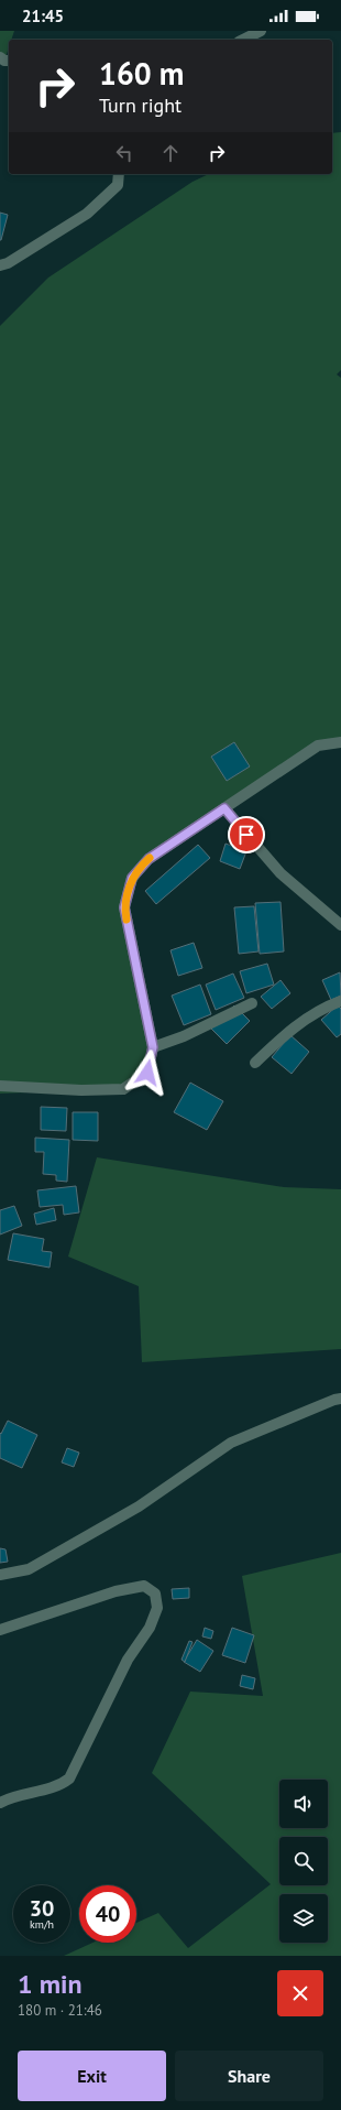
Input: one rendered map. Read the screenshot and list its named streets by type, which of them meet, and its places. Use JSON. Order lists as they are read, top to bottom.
{
  "page": {
    "status": "21:45",
    "turn": ["160 m", "Turn right"],
    "speed": "30 km/h",
    "limit": "40",
    "heading": ["1 min", "180 m · 21:46"],
    "buttons": ["Exit", "Share"]
  }
}
